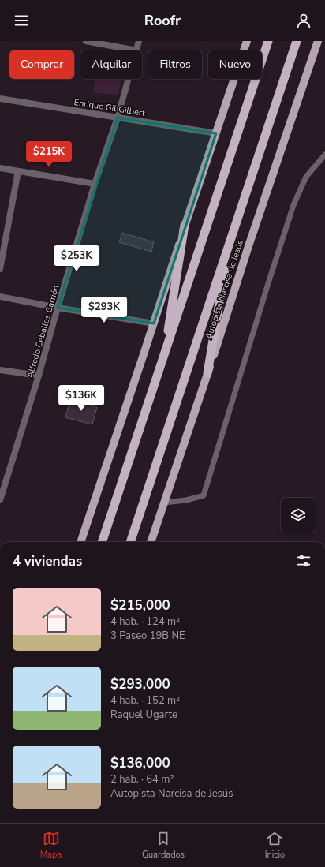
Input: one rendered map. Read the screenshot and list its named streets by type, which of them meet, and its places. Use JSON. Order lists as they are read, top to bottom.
{
  "streets": {
    "highway": ["Autopista Narcisa de Jesús"],
    "street": ["Enrique Gil Gilbert", "Alfredo Ceballos Carrión"]
  },
  "crossings": [
    ["Enrique Gil Gilbert", "Alfredo Ceballos Carrión"]
  ],
  "page": {
    "header": "Roofr",
    "chip": [
      "Comprar",
      "Alquilar",
      "Filtros",
      "Nuevo"
    ],
    "price": [
      "$215K",
      "$253K",
      "$293K",
      "$136K"
    ],
    "heading": "4 viviendas",
    "list": [
      {
        "name": "$215,000",
        "note": "4 hab. · 124 m² · 3 Paseo 19B NE"
      },
      {
        "name": "$293,000",
        "note": "4 hab. · 152 m² · Raquel Ugarte"
      },
      {
        "name": "$136,000",
        "note": "2 hab. · 64 m² · Autopista Narcisa de Jesús"
      }
    ],
    "tabs": ["Mapa", "Guardados", "Inicio"]
  }
}
